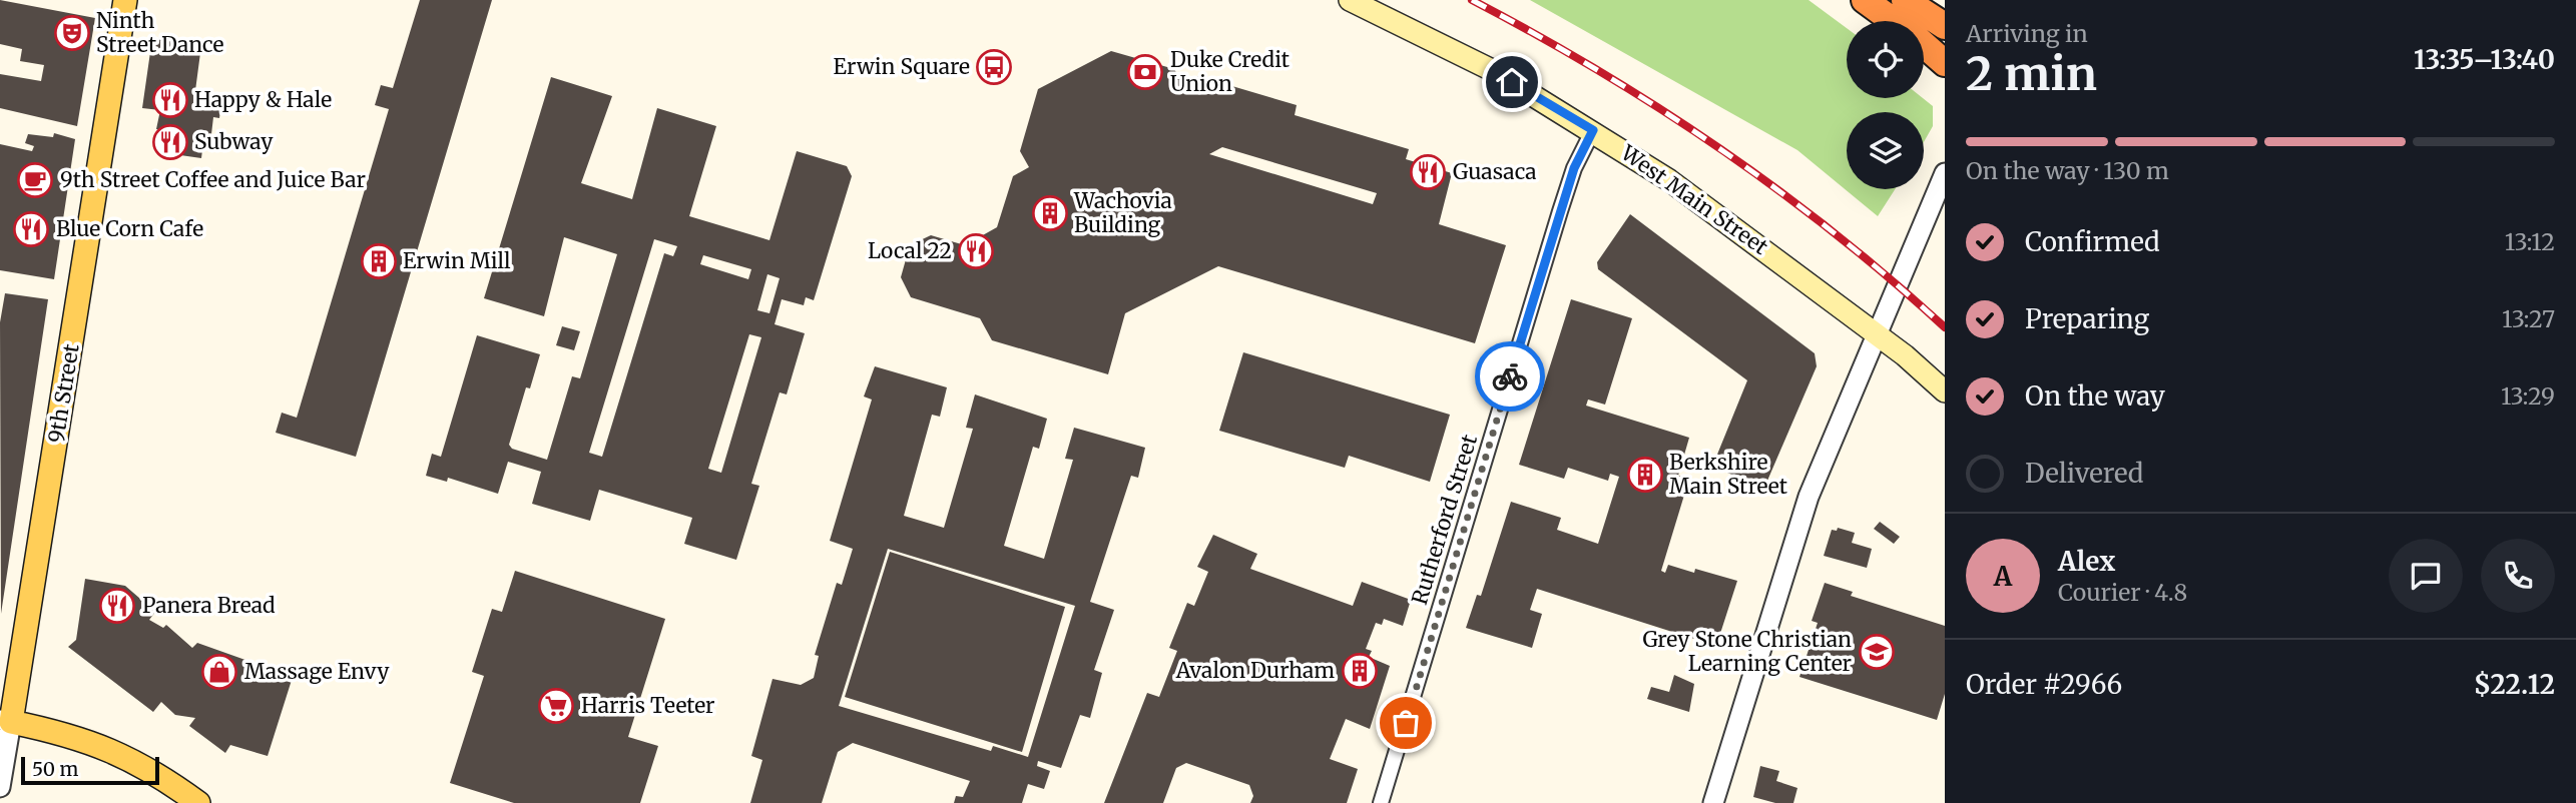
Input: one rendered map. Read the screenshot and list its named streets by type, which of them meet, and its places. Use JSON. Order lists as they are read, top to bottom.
{
  "streets": {
    "main road": ["West Main Street", "9th Street"],
    "street": ["Rutherford Street"]
  },
  "crossings": [
    ["West Main Street", "Rutherford Street"]
  ],
  "places": {
    "theatre": ["Ninth Street Dance"],
    "bus stop": ["Erwin Square"],
    "bank": ["Duke Credit Union"],
    "restaurant": [
      "Happy & Hale",
      "Subway",
      "Guasaca",
      "Blue Corn Cafe",
      "Local 22",
      "Panera Bread"
    ],
    "cafe": ["9th Street Coffee and Juice Bar"],
    "building": [
      "Wachovia Building",
      "Erwin Mill",
      "Berkshire Main Street",
      "Avalon Durham"
    ],
    "school or university": ["Grey Stone Christian Learning Center"],
    "shop": ["Massage Envy"],
    "supermarket": ["Harris Teeter"]
  },
  "scale_bar": "50 m",
  "page": {
    "heading": ["2 min", "Arriving in", "13:35–13:40"],
    "panel": [
      "Alex",
      "Courier · 4.8",
      "Order #2966",
      "$22.12"
    ],
    "bar": "On the way · 130 m",
    "list": [
      ["Confirmed", "13:12"],
      ["Preparing", "13:27"],
      ["On the way", "13:29"],
      "Delivered"
    ],
    "round": "A",
    "scale": "50 m"
  }
}
